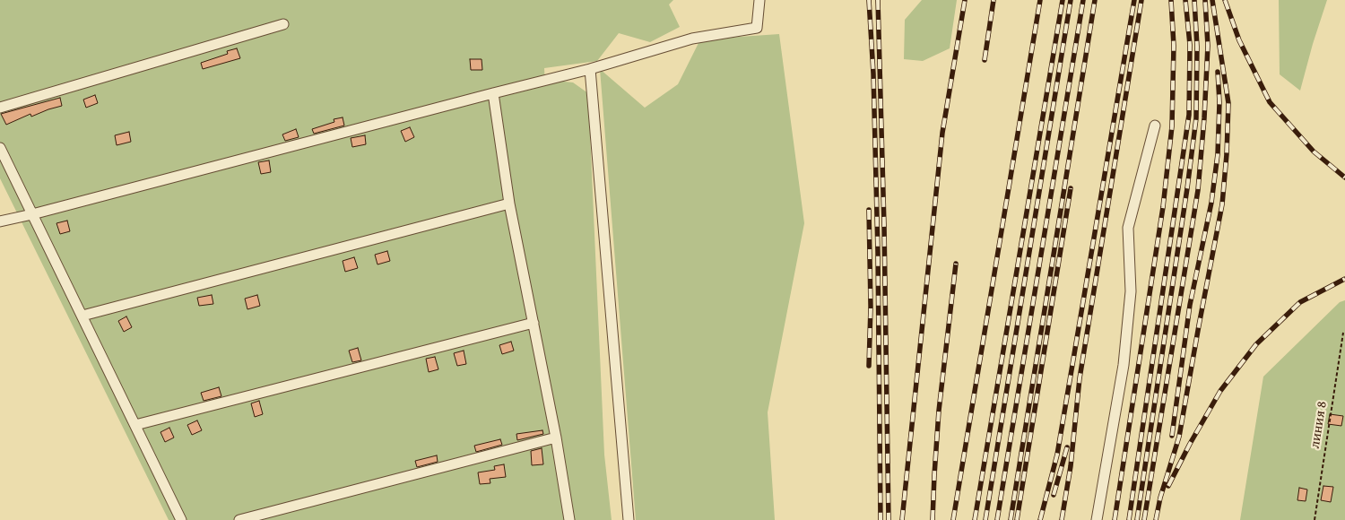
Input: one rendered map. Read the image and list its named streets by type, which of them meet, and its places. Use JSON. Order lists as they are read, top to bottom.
{
  "streets": {
    "path": ["линия 8"]
  }
}
